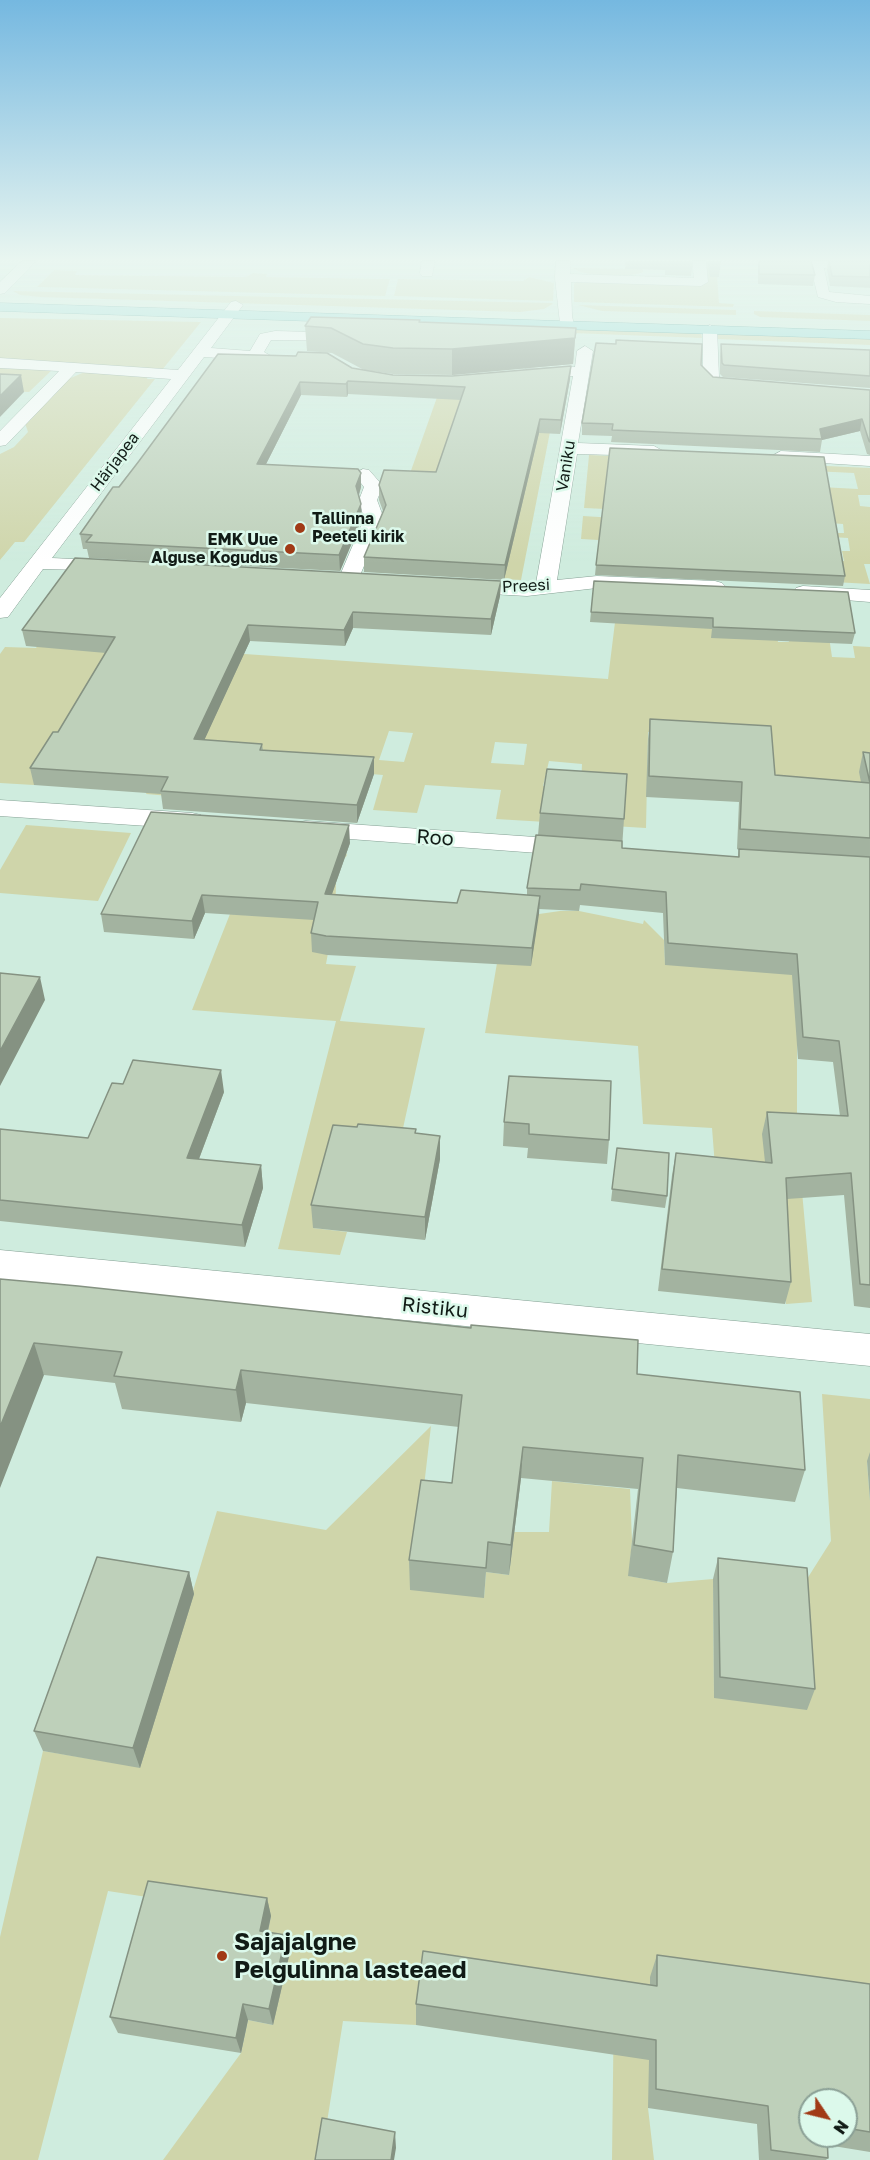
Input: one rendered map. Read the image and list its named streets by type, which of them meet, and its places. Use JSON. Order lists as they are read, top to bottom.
{
  "streets": {
    "street": [
      "Härjapea",
      "Vaniku",
      "Preesi",
      "Roo",
      "Ristiku"
    ]
  },
  "crossings": [
    ["Vaniku", "Preesi"]
  ],
  "places": ["Tallinna Peeteli kirik", "EMK Uue Alguse Kogudus", "Sajajalgne Pelgulinna lasteaed"],
  "north": "bottom right"
}
